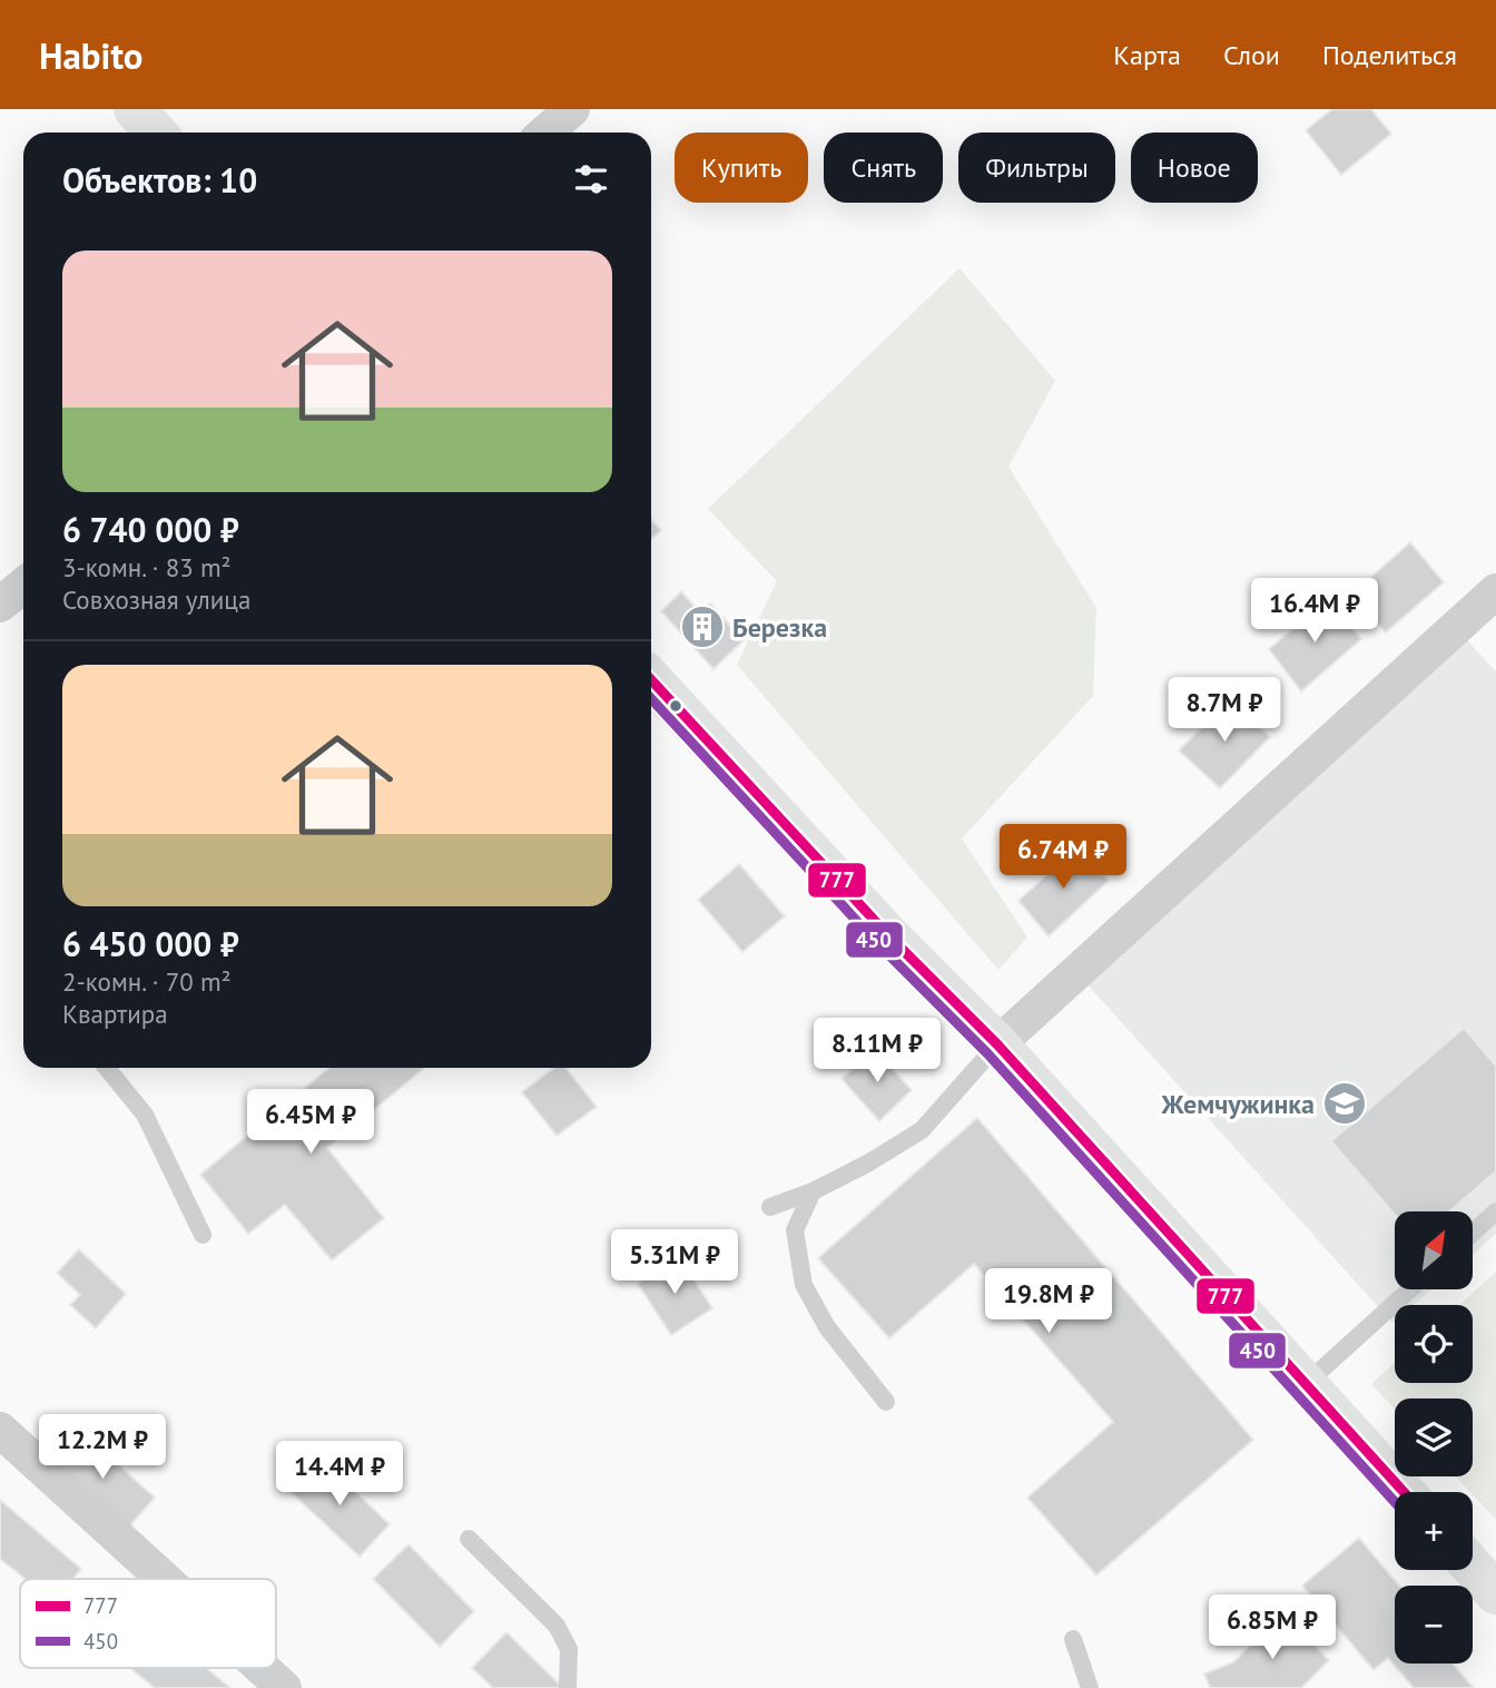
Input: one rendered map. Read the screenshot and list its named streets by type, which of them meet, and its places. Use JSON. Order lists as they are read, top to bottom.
{
  "places": {
    "building": ["Березка"],
    "school or university": ["Жемчужинка"]
  },
  "lines": ["transit line 777", "transit line 450"],
  "legend": ["777", "450"],
  "north": "top right",
  "page": {
    "header": "Habito",
    "nav": ["Карта", "Слои", "Поделиться"],
    "chip": [
      "Купить",
      "Снять",
      "Фильтры",
      "Новое"
    ],
    "heading": "Объектов: 10",
    "list": [
      {
        "name": "6 740 000 ₽",
        "note": "3-комн. · 83 m² · Совхозная улица"
      },
      {
        "name": "6 450 000 ₽",
        "note": "2-комн. · 70 m² · Квартира"
      }
    ],
    "price": [
      "16.4M ₽",
      "8.7M ₽",
      "6.74M ₽",
      "8.11M ₽",
      "6.45M ₽",
      "5.31M ₽",
      "19.8M ₽",
      "12.2M ₽",
      "14.4M ₽",
      "6.85M ₽"
    ],
    "map_buttons": ["+", "−"]
  }
}
